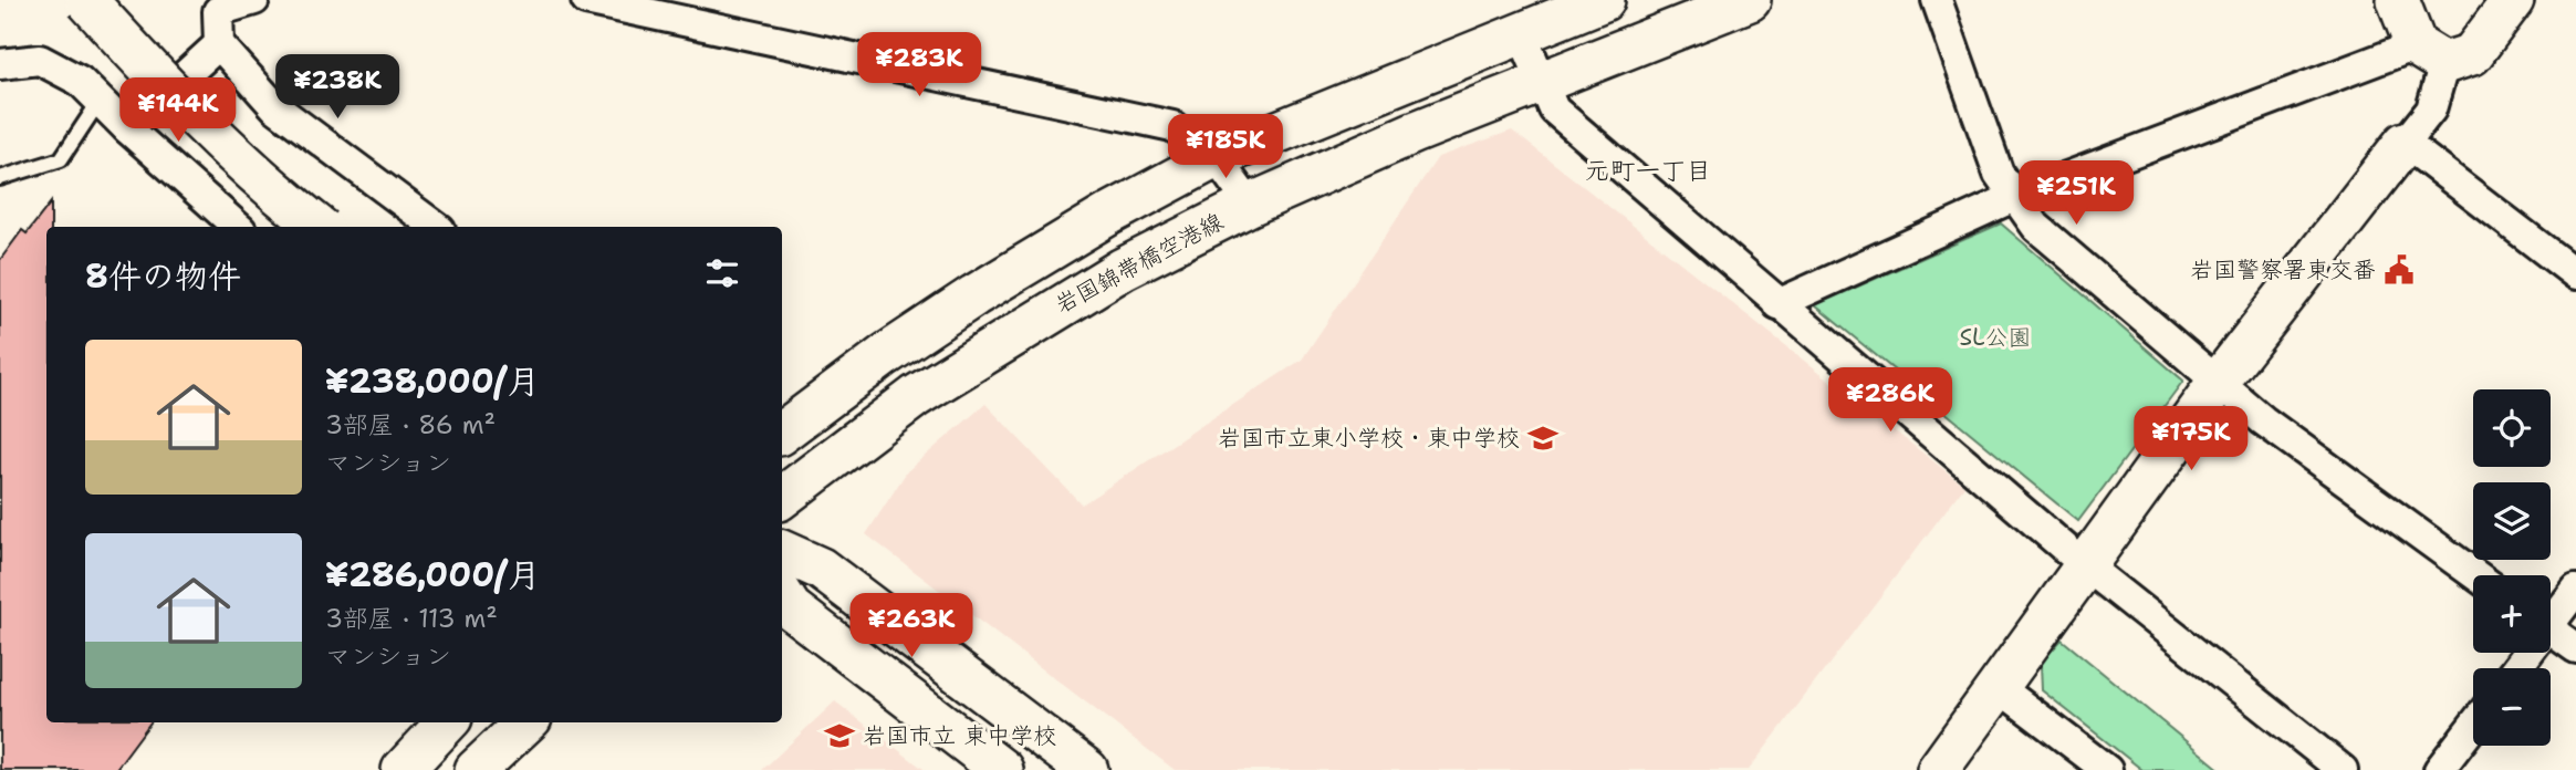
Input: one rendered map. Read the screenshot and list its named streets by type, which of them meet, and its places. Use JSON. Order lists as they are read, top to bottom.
{
  "streets": {
    "main road": ["岩国錦帯橋空港線"]
  },
  "districts": ["元町一丁目"],
  "parks": ["SL公園"],
  "places": {
    "public building": ["岩国警察署東交番"],
    "school or university": ["岩国市立東小学校・東中学校", "岩国市立 東中学校"]
  },
  "page": {
    "price": [
      "¥283K",
      "¥238K",
      "¥144K",
      "¥185K",
      "¥251K",
      "¥286K",
      "¥175K",
      "¥263K"
    ],
    "heading": "8件の物件",
    "list": [
      {
        "name": "¥238,000/月",
        "note": "3部屋 · 86 m² · マンション"
      },
      {
        "name": "¥286,000/月",
        "note": "3部屋 · 113 m² · マンション"
      }
    ],
    "map_buttons": ["+", "−"]
  }
}
